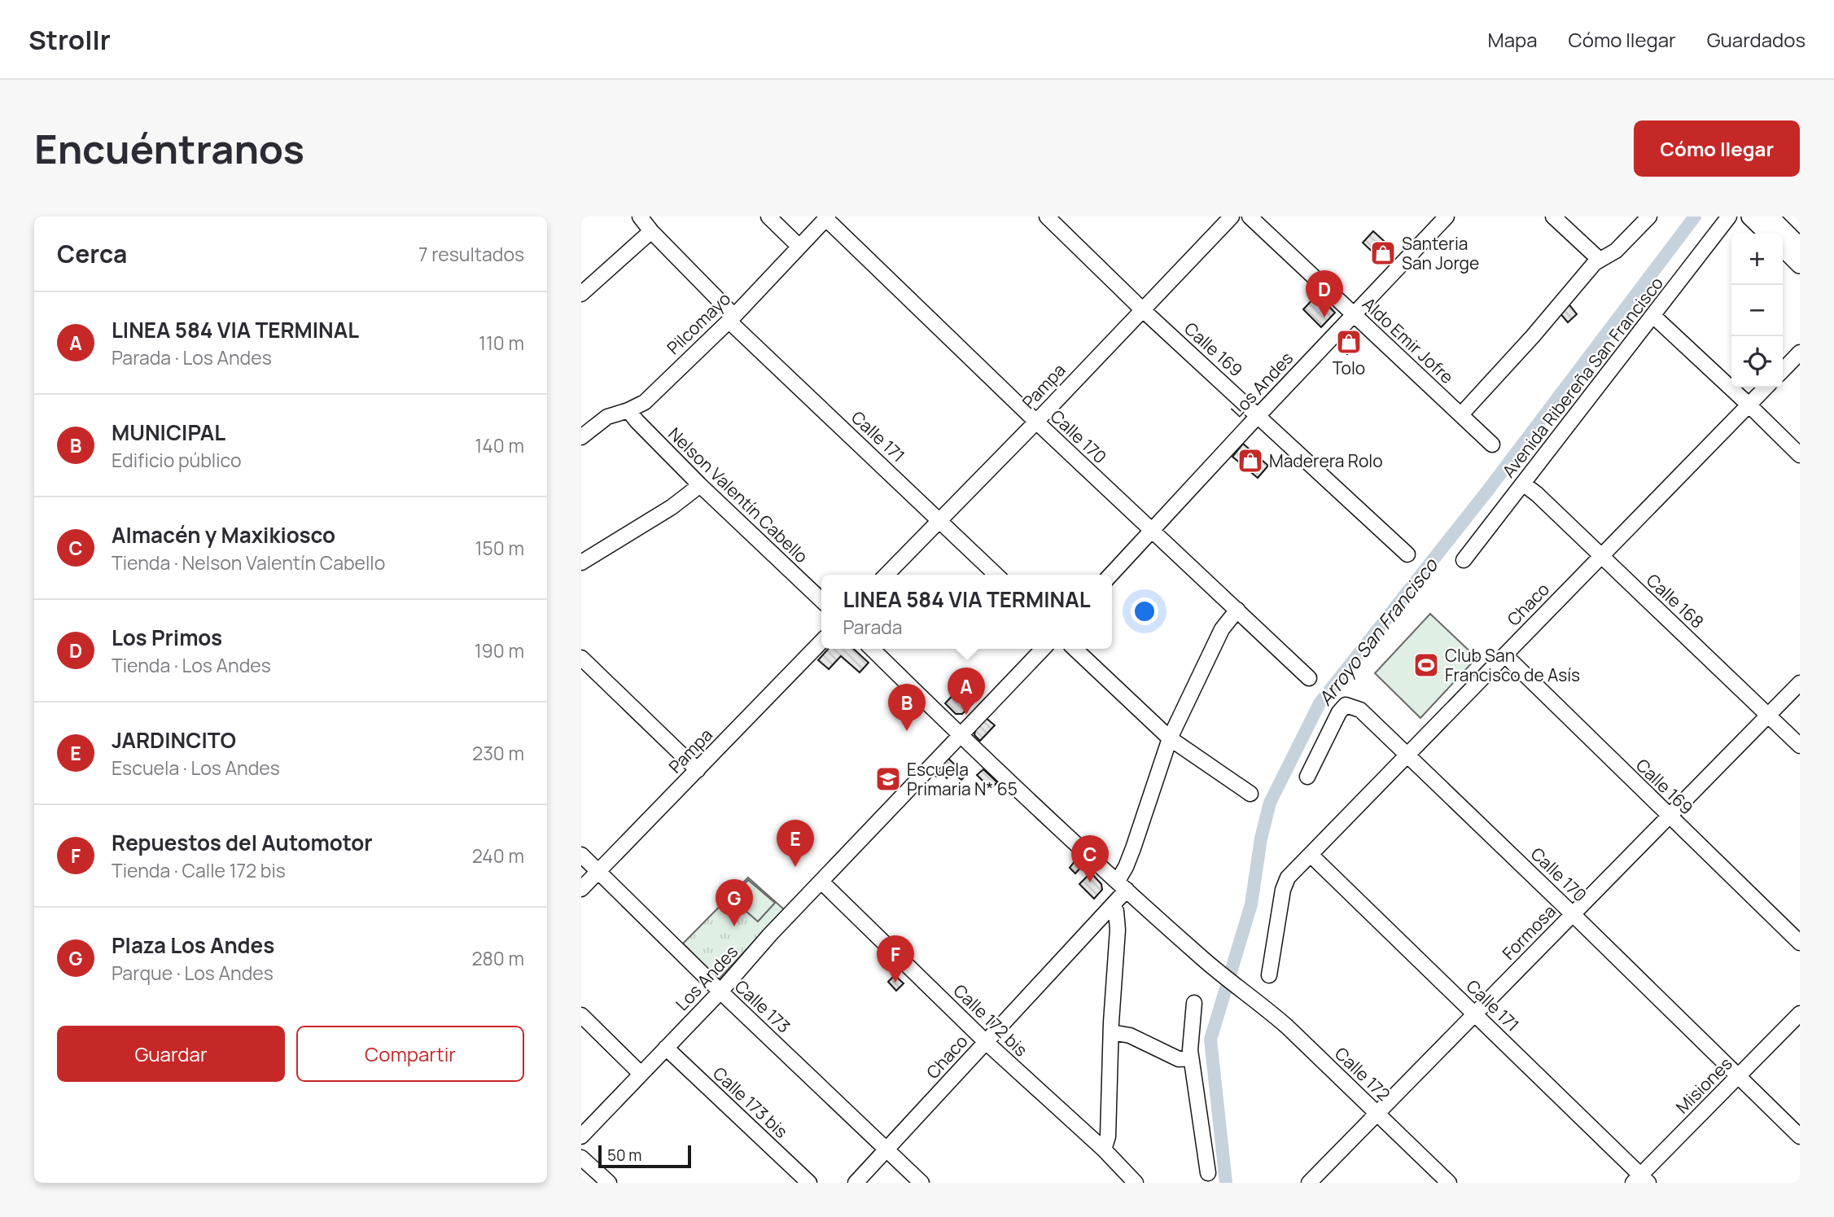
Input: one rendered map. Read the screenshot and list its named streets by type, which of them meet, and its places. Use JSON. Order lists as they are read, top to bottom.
{
  "streets": {
    "street": [
      "Pilcomayo",
      "Aldo Emir Jofre",
      "Calle 169",
      "Avenida Ribereña San Francisco",
      "Los Andes",
      "Pampa",
      "Calle 171",
      "Calle 170",
      "Nelson Valentín Cabello",
      "Calle 168",
      "Chaco",
      "Formosa",
      "Calle 173",
      "Calle 172 bis",
      "Calle 172",
      "Misiones",
      "Calle 173 bis"
    ]
  },
  "crossings": [
    ["Pilcomayo", "Calle 171"],
    ["Pilcomayo", "Calle 170"],
    ["Pilcomayo", "Nelson Valentín Cabello"],
    ["Aldo Emir Jofre", "Los Andes"],
    ["Calle 169", "Los Andes"],
    ["Calle 169", "Pampa"],
    ["Calle 169", "Chaco"],
    ["Calle 169", "Formosa"],
    ["Avenida Ribereña San Francisco", "Calle 168"],
    ["Los Andes", "Calle 170"],
    ["Los Andes", "Calle 173"],
    ["Los Andes", "Calle 172 bis"],
    ["Los Andes", "Calle 173 bis"],
    ["Pampa", "Calle 171"],
    ["Pampa", "Calle 170"],
    ["Pampa", "Calle 173"],
    ["Calle 171", "Chaco"],
    ["Calle 171", "Formosa"],
    ["Calle 171", "Misiones"],
    ["Calle 170", "Chaco"],
    ["Calle 170", "Formosa"],
    ["Calle 170", "Misiones"],
    ["Calle 168", "Chaco"],
    ["Calle 168", "Formosa"],
    ["Chaco", "Calle 173"],
    ["Chaco", "Calle 172 bis"],
    ["Chaco", "Calle 172"],
    ["Formosa", "Calle 172"]
  ],
  "water": ["Arroyo San Francisco"],
  "places": {
    "shop": ["Santeria San Jorge", "Tolo", "Maderera Rolo"],
    "sports": ["Club San Francisco de Asís"],
    "school or university": ["Escuela Primaria N* 65"]
  },
  "scale_bar": "50 m",
  "page": {
    "header": "Strollr",
    "nav": ["Mapa", "Cómo llegar", "Guardados"],
    "buttons": [
      "Cómo llegar",
      ["Guardar", "Compartir"]
    ],
    "title": "Encuéntranos",
    "heading": ["Cerca", "7 resultados"],
    "map_buttons": ["+", "−"],
    "pins": [
      "D",
      "A",
      "B",
      "E",
      "C",
      "G",
      "F"
    ],
    "list": [
      {
        "mark": "A",
        "name": "LINEA 584 VIA TERMINAL",
        "note": "Parada · Los Andes",
        "value": "110 m"
      },
      {
        "mark": "B",
        "name": "MUNICIPAL",
        "note": "Edificio público",
        "value": "140 m"
      },
      {
        "mark": "C",
        "name": "Almacén y Maxikiosco",
        "note": "Tienda · Nelson Valentín Cabello",
        "value": "150 m"
      },
      {
        "mark": "D",
        "name": "Los Primos",
        "note": "Tienda · Los Andes",
        "value": "190 m"
      },
      {
        "mark": "E",
        "name": "JARDINCITO",
        "note": "Escuela · Los Andes",
        "value": "230 m"
      },
      {
        "mark": "F",
        "name": "Repuestos del Automotor",
        "note": "Tienda · Calle 172 bis",
        "value": "240 m"
      },
      {
        "mark": "G",
        "name": "Plaza Los Andes",
        "note": "Parque · Los Andes",
        "value": "280 m"
      }
    ],
    "popup": ["LINEA 584 VIA TERMINAL", "Parada"],
    "scale": "50 m"
  }
}
